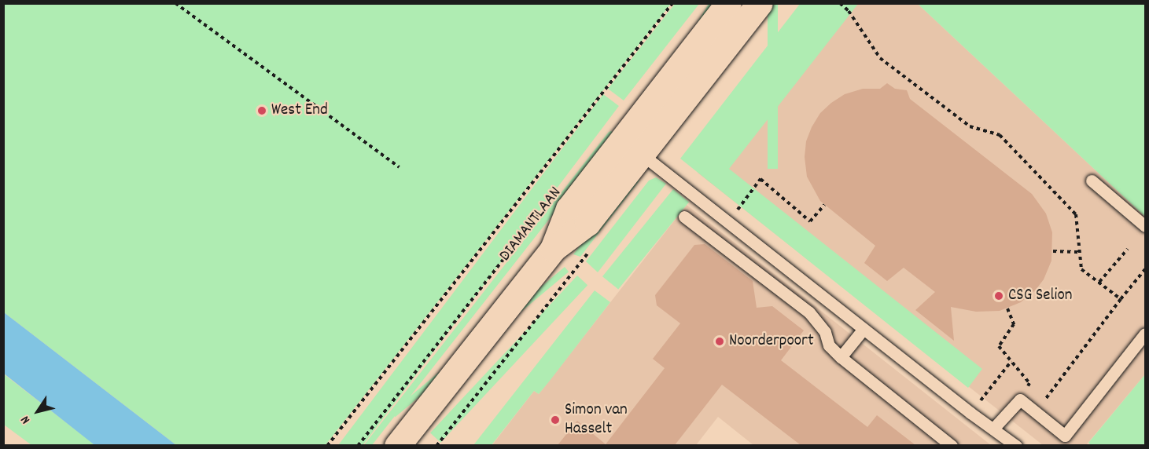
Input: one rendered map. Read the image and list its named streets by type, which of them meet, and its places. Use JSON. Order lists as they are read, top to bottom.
{
  "streets": {
    "street": ["DIAMANTLAAN"]
  },
  "places": [
    "West End",
    "CSG Selion",
    "Noorderpoort",
    "Simon van Hasselt"
  ],
  "north": "bottom left"
}
